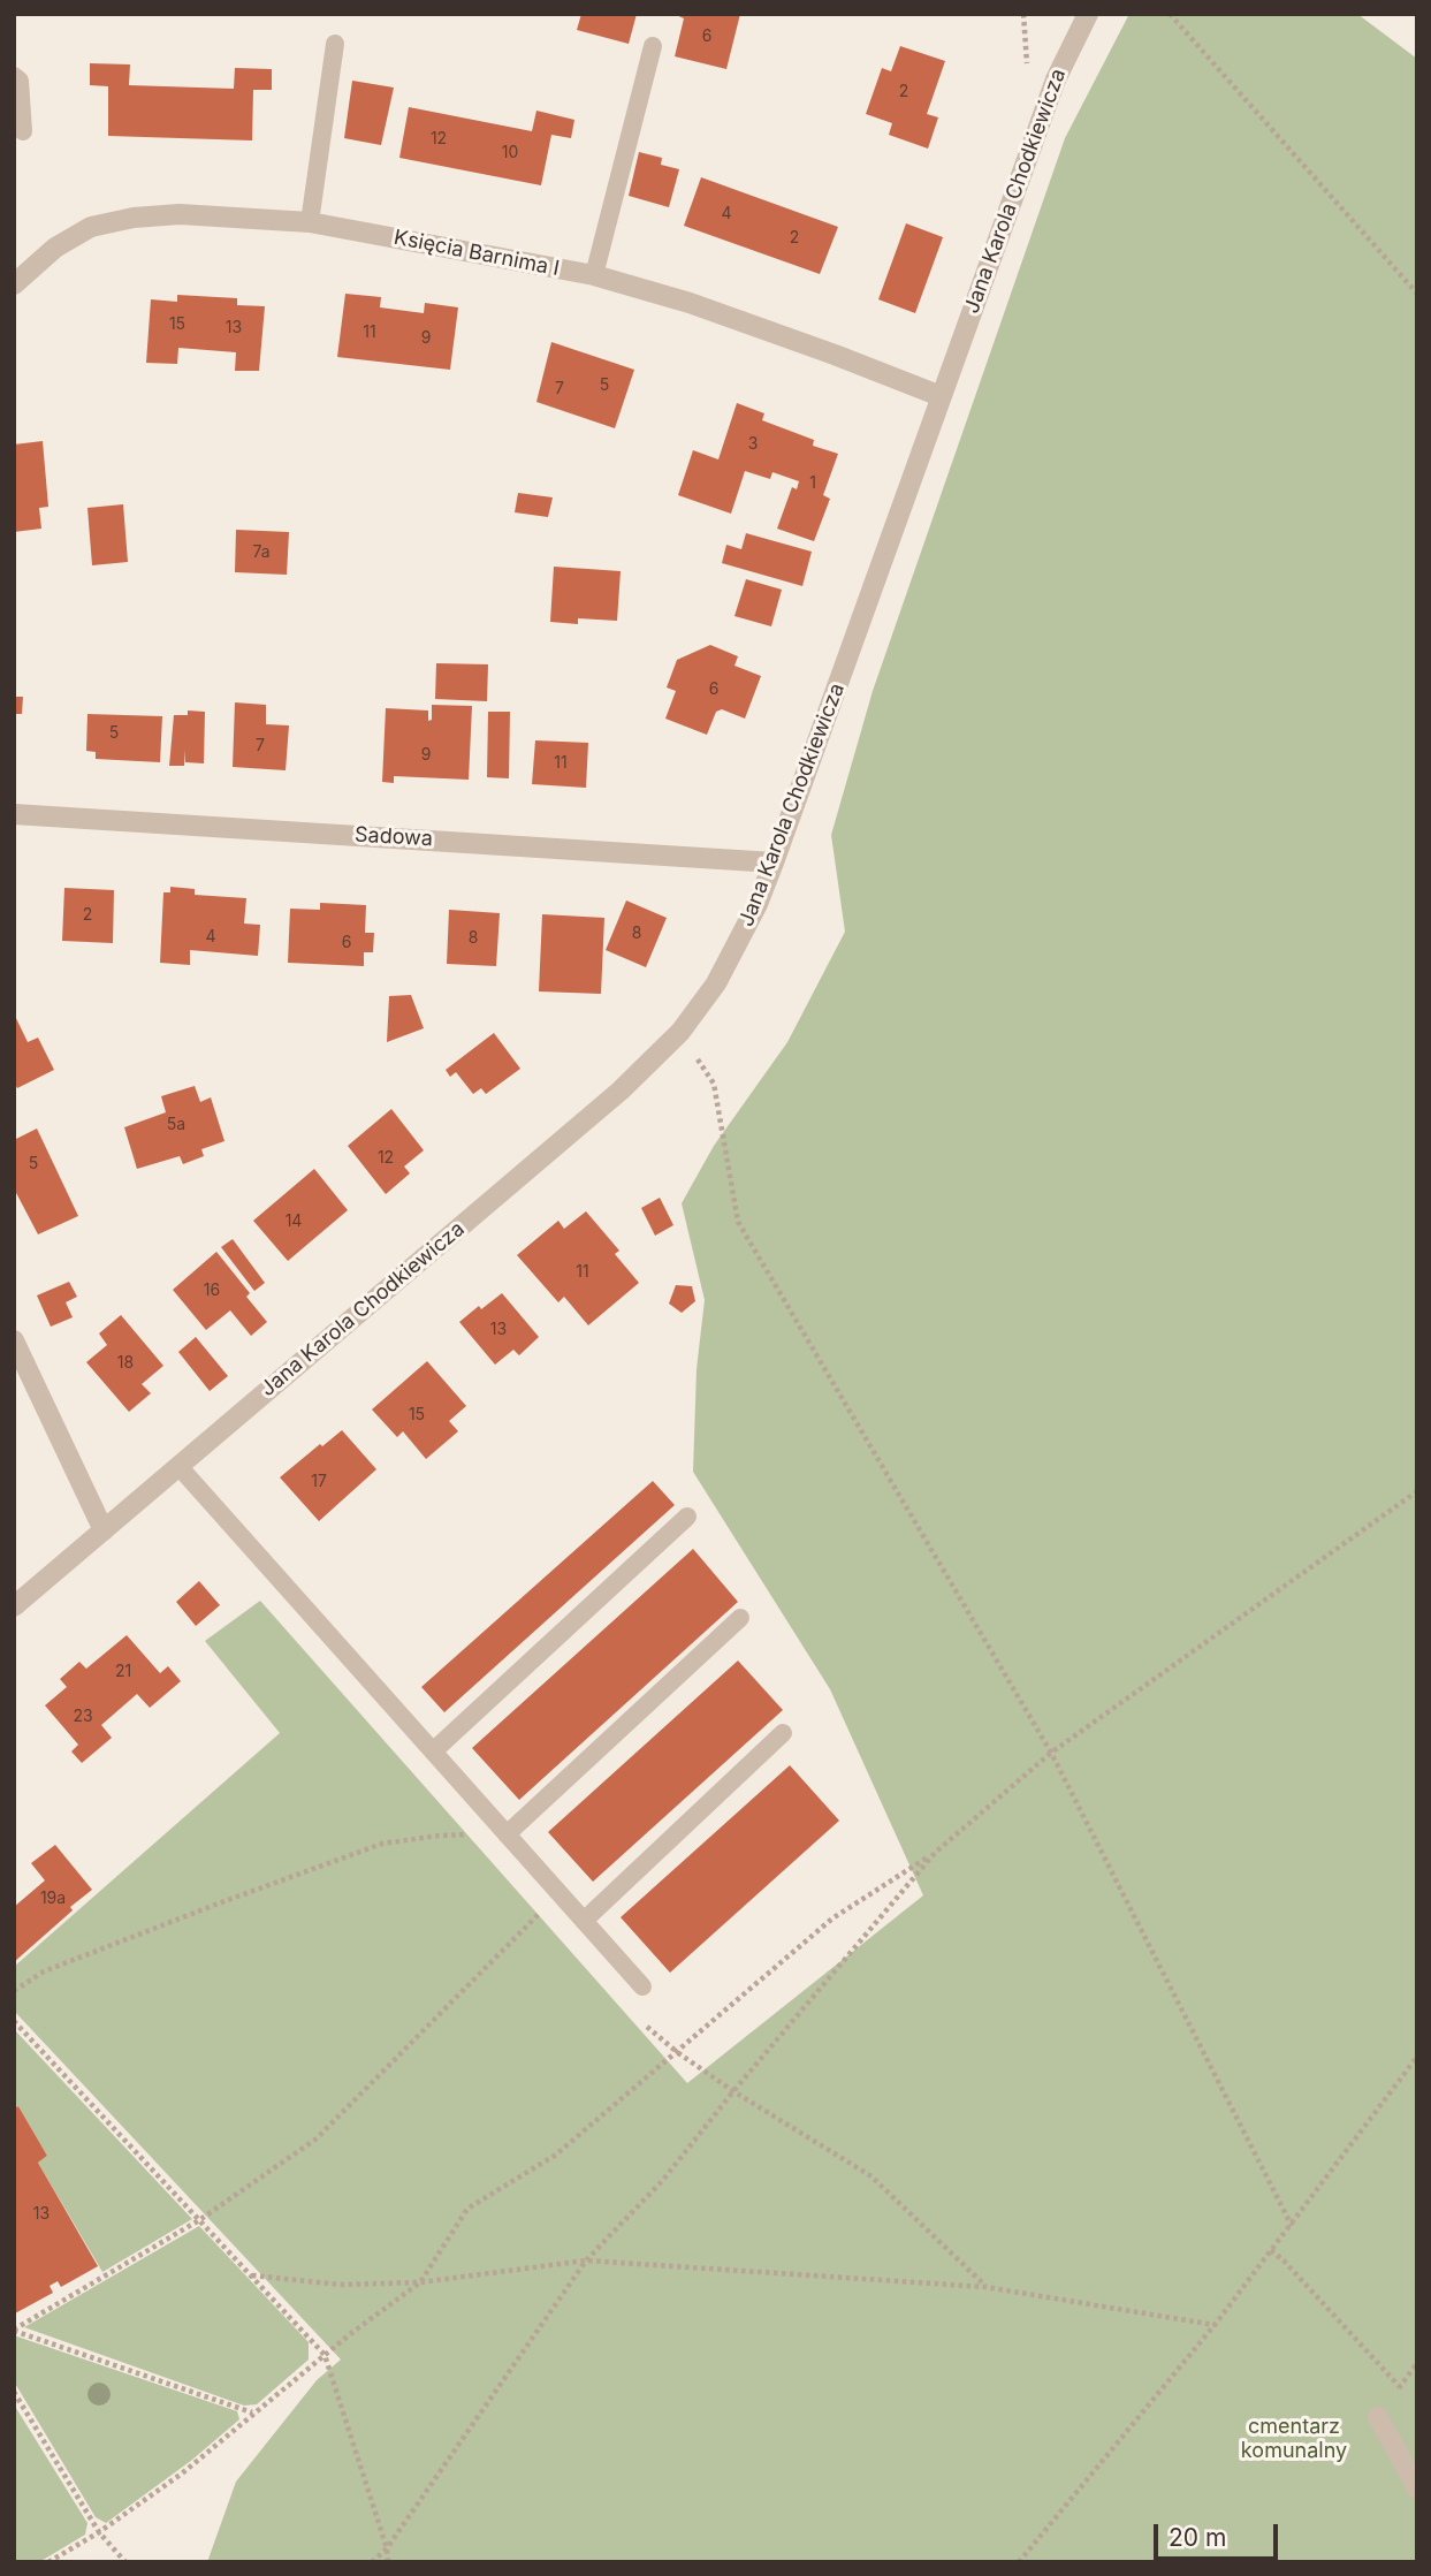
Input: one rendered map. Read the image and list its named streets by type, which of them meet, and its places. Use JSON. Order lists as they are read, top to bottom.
{
  "streets": {
    "street": ["Jana Karola Chodkiewicza", "Księcia Barnima I", "Sadowa"]
  },
  "crossings": [
    ["Jana Karola Chodkiewicza", "Księcia Barnima I"],
    ["Jana Karola Chodkiewicza", "Sadowa"]
  ],
  "parks": ["cmentarz komunalny"],
  "house_numbers": [
    "6",
    "2",
    "12",
    "10",
    "4",
    "2",
    "15",
    "13",
    "11",
    "9",
    "5",
    "7",
    "3",
    "1",
    "7a",
    "6",
    "5",
    "7",
    "9",
    "11",
    "2",
    "8",
    "4",
    "8",
    "6",
    "5a",
    "12",
    "5",
    "14",
    "11",
    "16",
    "13",
    "18",
    "15",
    "17",
    "21",
    "23",
    "19a",
    "13"
  ],
  "scale_bar": "20 m"
}
